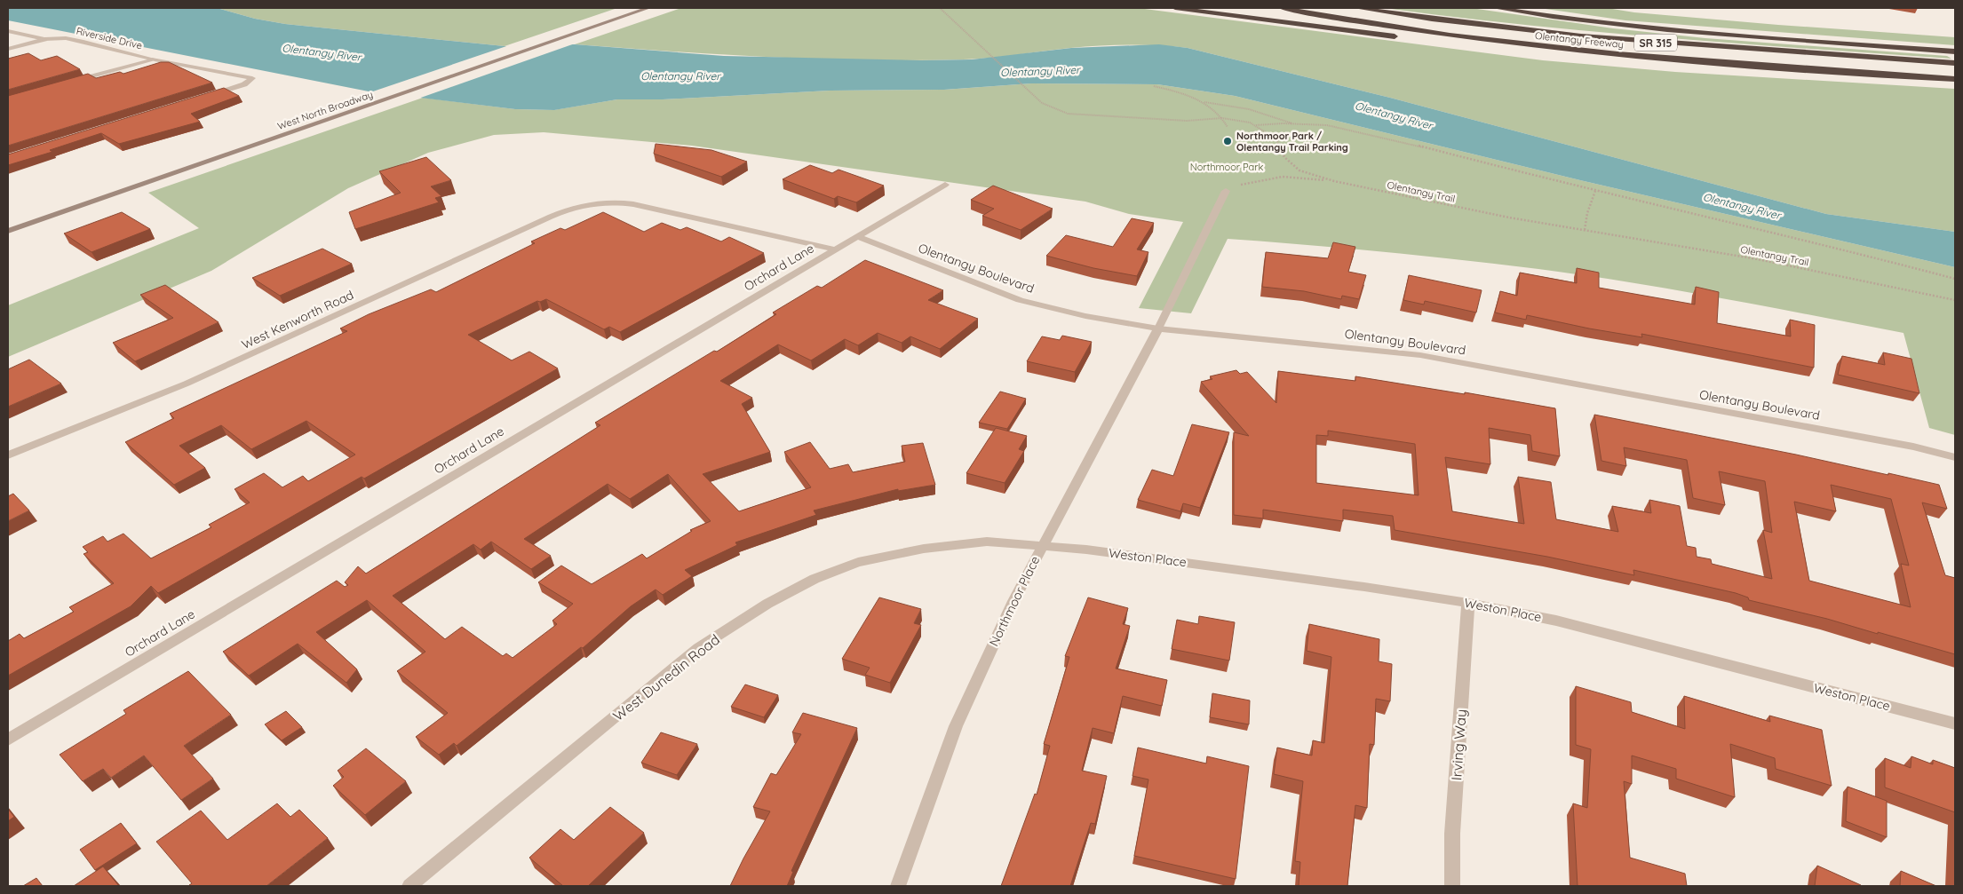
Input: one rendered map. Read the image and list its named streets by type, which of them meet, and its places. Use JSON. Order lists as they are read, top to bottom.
{
  "streets": {
    "highway": ["Olentangy Freeway", "SR 315"],
    "main road": ["West North Broadway"],
    "street": [
      "Riverside Drive",
      "Orchard Lane",
      "Olentangy Boulevard",
      "West Kenworth Road",
      "Weston Place",
      "Northmoor Place",
      "West Dunedin Road",
      "Irving Way"
    ],
    "path": ["Olentangy Trail"]
  },
  "crossings": [
    ["Orchard Lane", "Olentangy Boulevard"],
    ["Orchard Lane", "West Kenworth Road"],
    ["Olentangy Boulevard", "Northmoor Place"],
    ["Weston Place", "Northmoor Place"],
    ["Weston Place", "West Dunedin Road"],
    ["Weston Place", "Irving Way"],
    ["Northmoor Place", "West Dunedin Road"]
  ],
  "water": ["Olentangy River"],
  "parks": ["Northmoor Park"],
  "places": ["Northmoor Park / Olentangy Trail Parking"]
}
